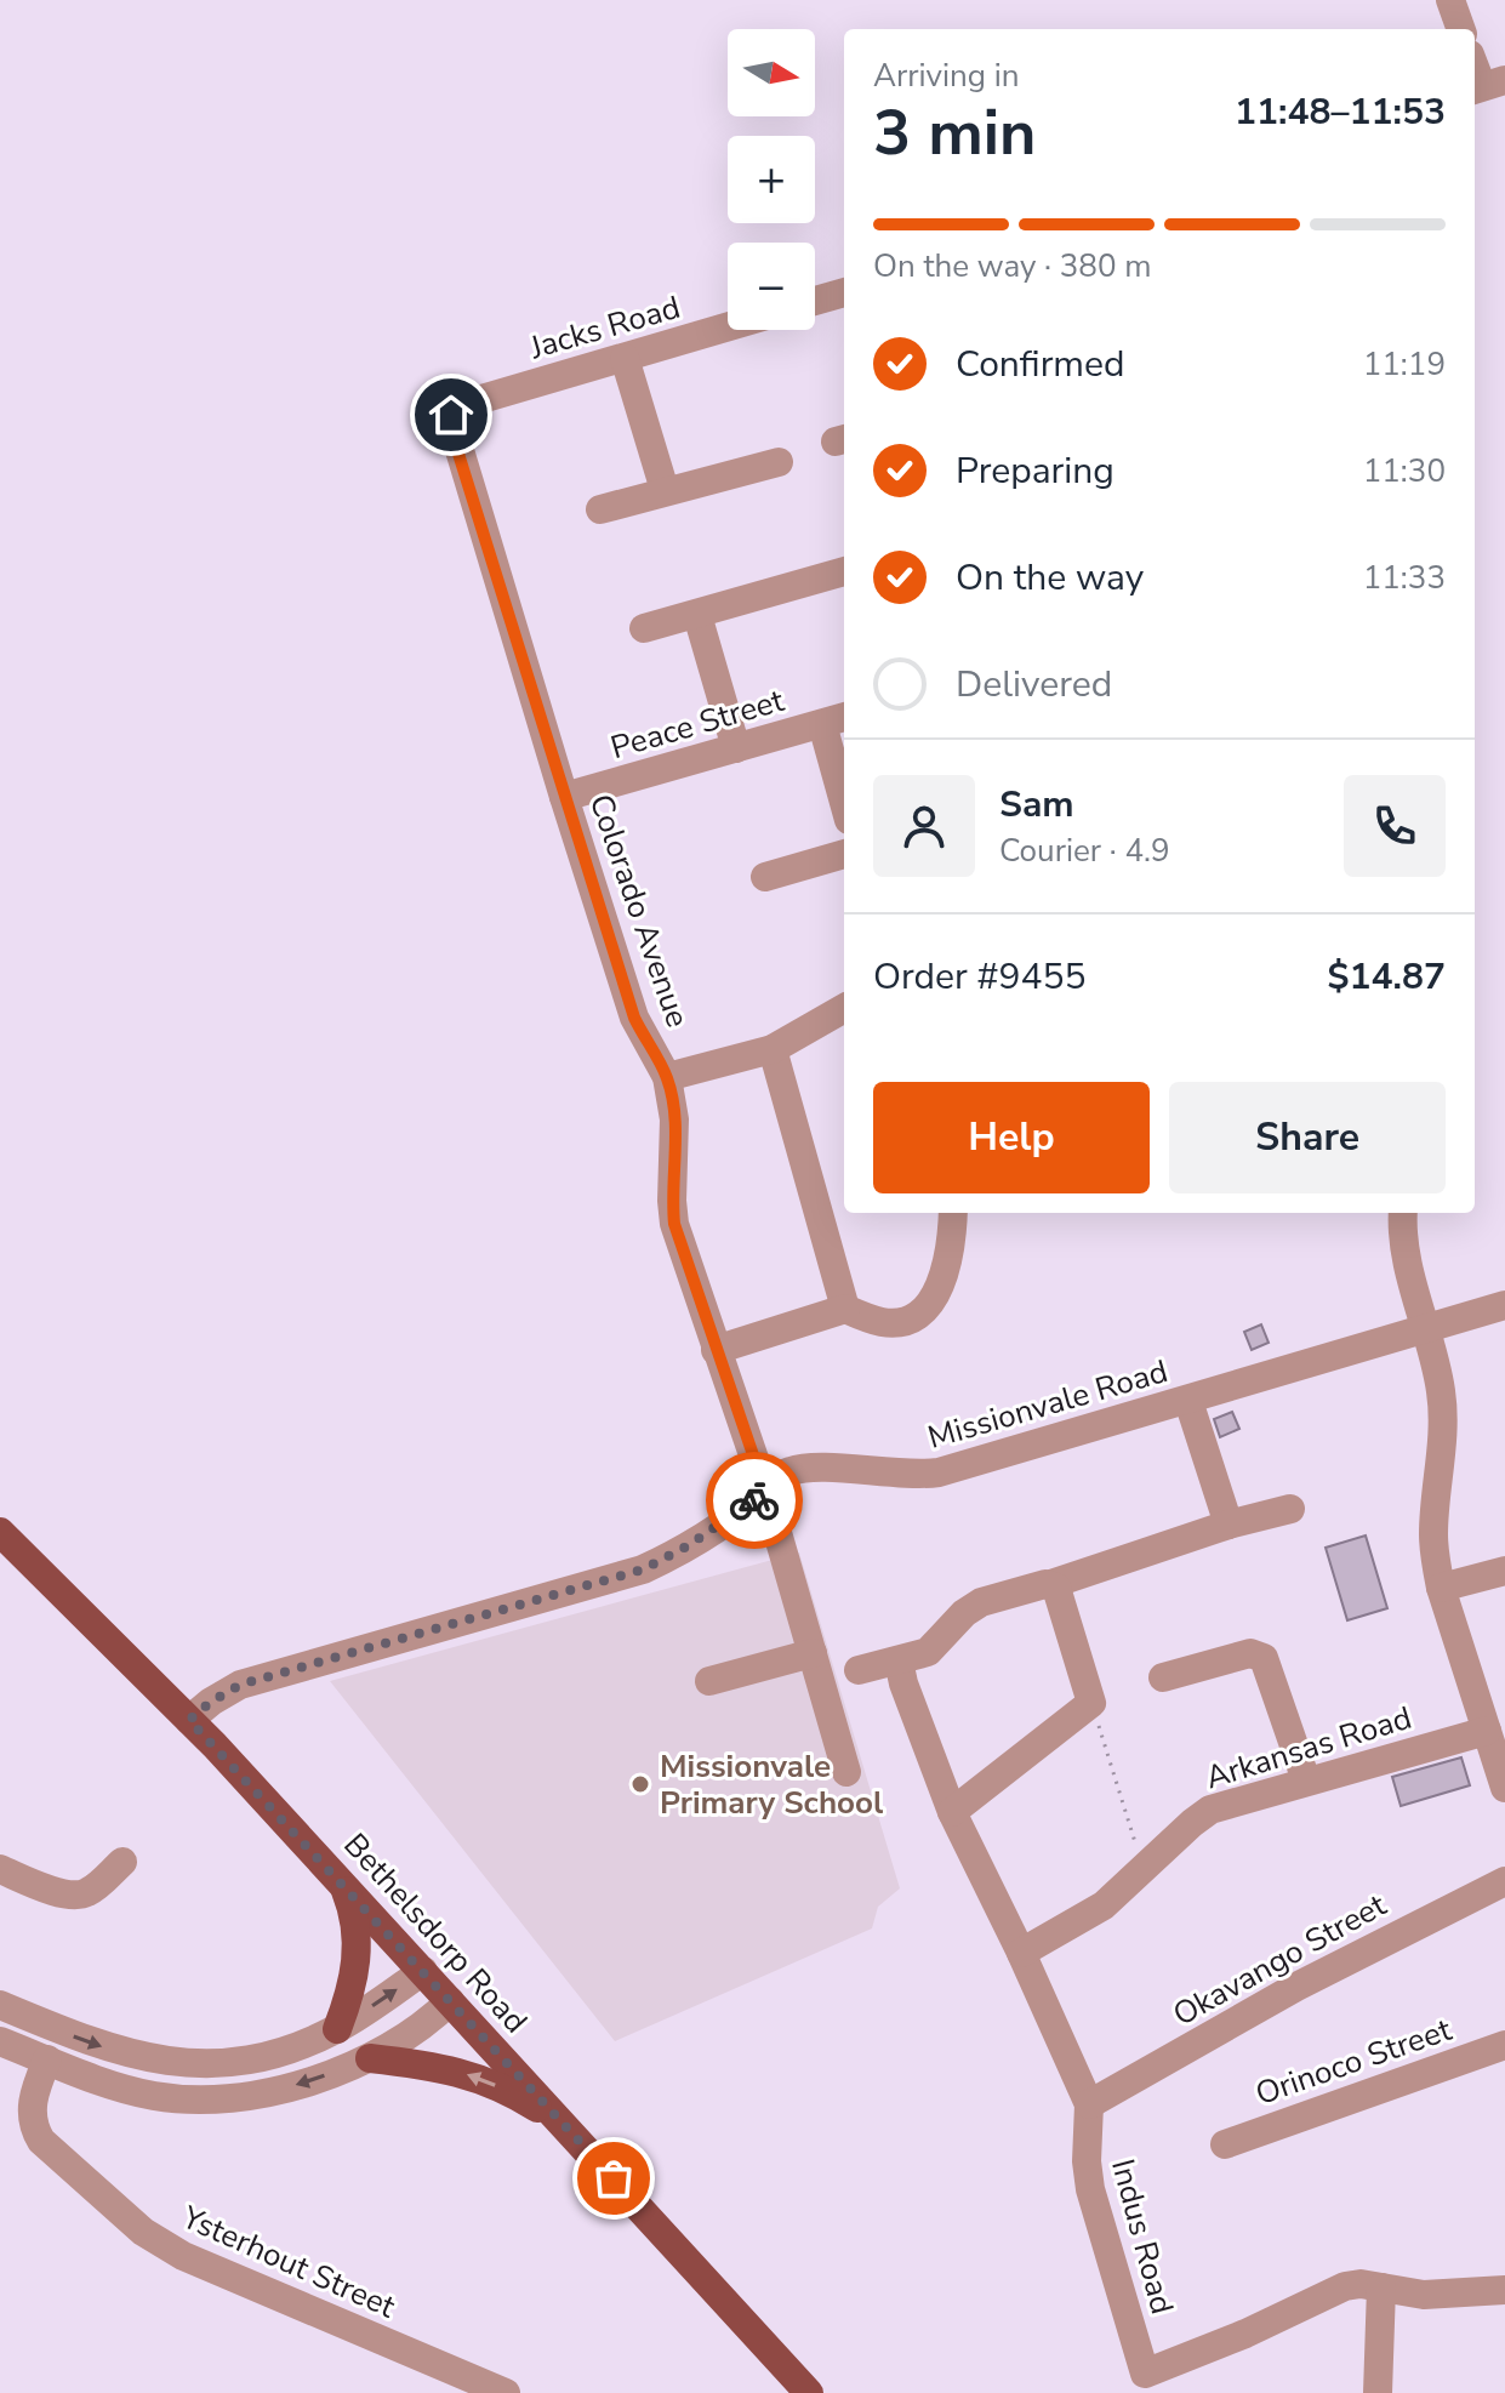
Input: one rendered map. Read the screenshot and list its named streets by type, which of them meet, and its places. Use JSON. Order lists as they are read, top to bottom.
{
  "streets": {
    "main road": ["Bethelsdorp Road"],
    "street": [
      "Jacks Road",
      "Peace Street",
      "Colorado Avenue",
      "Missionvale Road",
      "Arkansas Road",
      "Okavango Street",
      "Orinoco Street",
      "Indus Road",
      "Ysterhout Street"
    ]
  },
  "crossings": [
    ["Jacks Road", "Colorado Avenue"],
    ["Peace Street", "Colorado Avenue"],
    ["Colorado Avenue", "Missionvale Road"],
    ["Missionvale Road", "Bethelsdorp Road"],
    ["Arkansas Road", "Indus Road"],
    ["Okavango Street", "Indus Road"]
  ],
  "places": ["Missionvale Primary School"],
  "north": "right",
  "page": {
    "map_buttons": ["+", "−"],
    "heading": ["3 min", "Arriving in", "11:48–11:53"],
    "panel": [
      "Sam",
      "Courier · 4.9",
      "Order #9455",
      "$14.87"
    ],
    "bar": "On the way · 380 m",
    "list": [
      ["Confirmed", "11:19"],
      ["Preparing", "11:30"],
      ["On the way", "11:33"],
      "Delivered"
    ],
    "buttons": ["Help", "Share"]
  }
}
